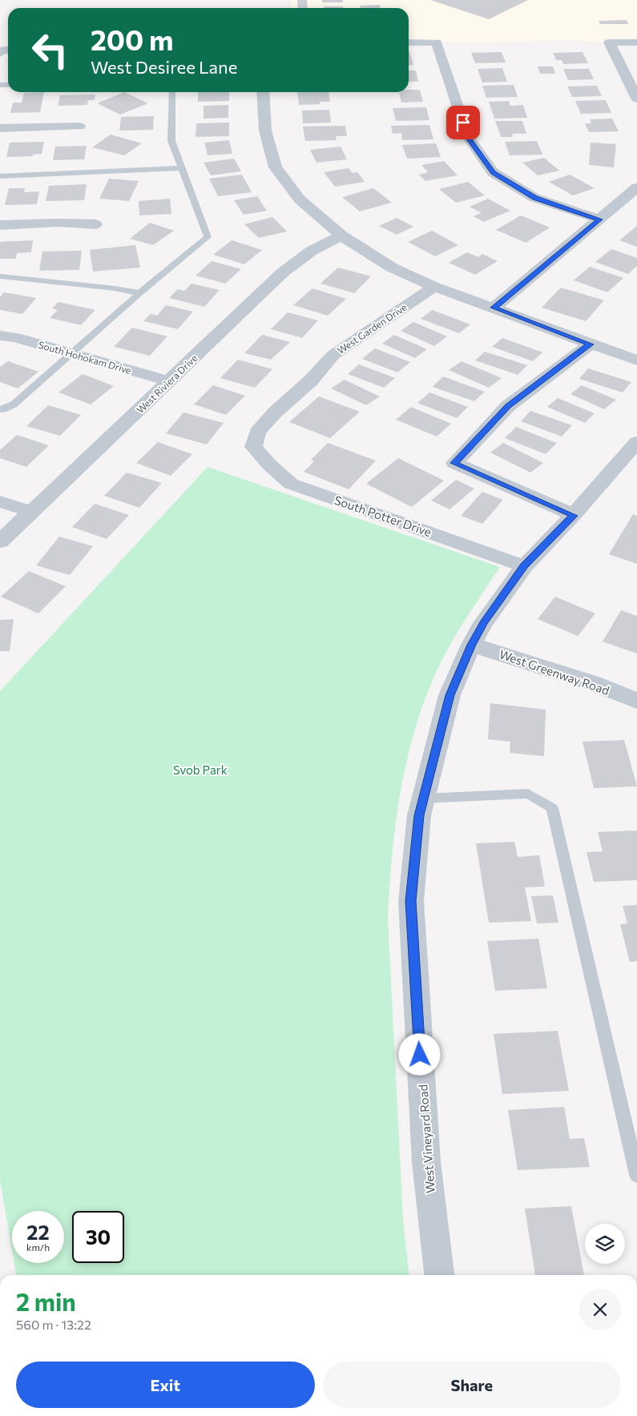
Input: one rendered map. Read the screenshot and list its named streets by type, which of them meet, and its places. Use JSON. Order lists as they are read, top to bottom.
{
  "streets": {
    "street": [
      "West Garden Drive",
      "South Hohokam Drive",
      "West Riviera Drive",
      "South Potter Drive",
      "West Greenway Road",
      "West Vineyard Road"
    ]
  },
  "crossings": [
    ["West Garden Drive", "South Potter Drive"],
    ["South Hohokam Drive", "West Riviera Drive"],
    ["South Potter Drive", "West Vineyard Road"],
    ["West Greenway Road", "West Vineyard Road"]
  ],
  "parks": ["Svob Park"],
  "page": {
    "turn": ["200 m", "West Desiree Lane"],
    "speed": "22 km/h",
    "limit": "30",
    "heading": ["2 min", "560 m · 13:22"],
    "buttons": ["Exit", "Share"]
  }
}
